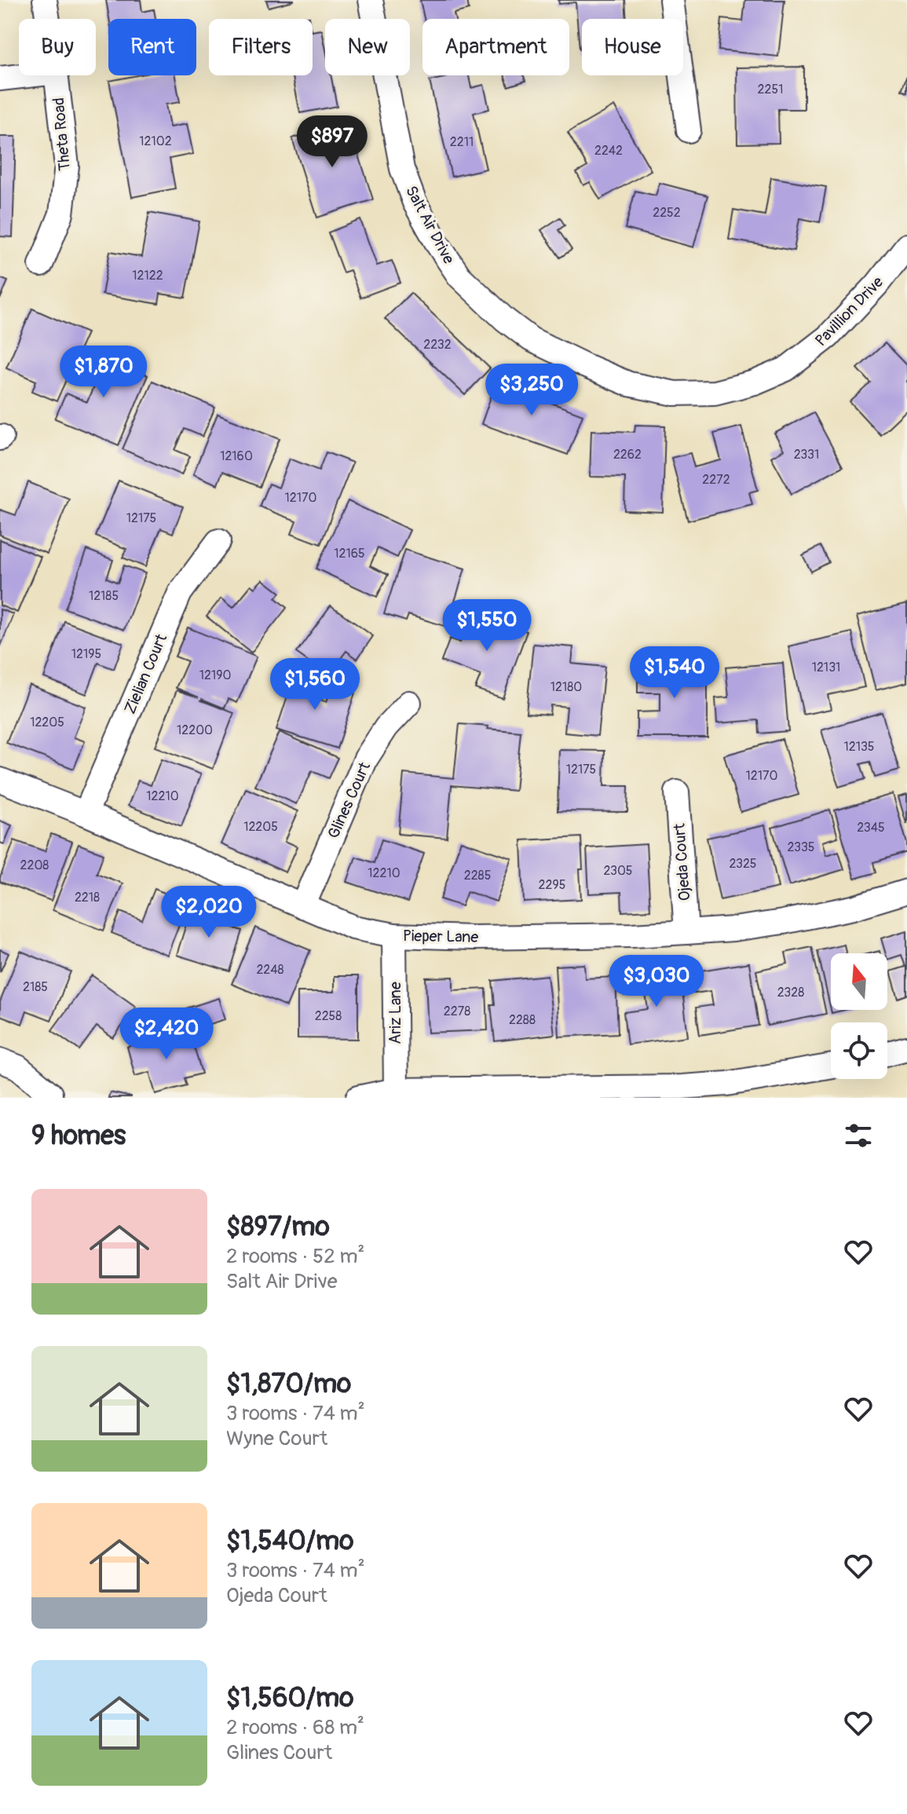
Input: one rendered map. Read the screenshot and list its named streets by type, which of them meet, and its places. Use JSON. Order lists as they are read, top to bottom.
{
  "streets": {
    "street": [
      "Theta Road",
      "Salt Air Drive",
      "Pavillion Drive",
      "Zielian Court",
      "Glines Court",
      "Ojeda Court",
      "Pieper Lane",
      "Ariz Lane"
    ]
  },
  "crossings": [
    ["Salt Air Drive", "Pavillion Drive"],
    ["Zielian Court", "Pieper Lane"],
    ["Glines Court", "Pieper Lane"],
    ["Ojeda Court", "Pieper Lane"],
    ["Pieper Lane", "Ariz Lane"]
  ],
  "house_numbers": [
    "2251",
    "12102",
    "2211",
    "2242",
    "2252",
    "12122",
    "2232",
    "2262",
    "2331",
    "12160",
    "2272",
    "12170",
    "12175",
    "12165",
    "12185",
    "12195",
    "12131",
    "12190",
    "12180",
    "12205",
    "12200",
    "12135",
    "12175",
    "12170",
    "12210",
    "12205",
    "2345",
    "2335",
    "2325",
    "2208",
    "2305",
    "12210",
    "2285",
    "2295",
    "2218",
    "2248",
    "2185",
    "2328",
    "2278",
    "2258",
    "2288"
  ],
  "north": "top",
  "page": {
    "chip": [
      "Buy",
      "Rent",
      "Filters",
      "New",
      "Apartment",
      "House"
    ],
    "price": [
      "$897",
      "$1,870",
      "$3,250",
      "$1,550",
      "$1,540",
      "$1,560",
      "$2,020",
      "$3,030",
      "$2,420"
    ],
    "heading": "9 homes",
    "list": [
      {
        "name": "$897/mo",
        "note": "2 rooms · 52 m² · Salt Air Drive"
      },
      {
        "name": "$1,870/mo",
        "note": "3 rooms · 74 m² · Wyne Court"
      },
      {
        "name": "$1,540/mo",
        "note": "3 rooms · 74 m² · Ojeda Court"
      },
      {
        "name": "$1,560/mo",
        "note": "2 rooms · 68 m² · Glines Court"
      }
    ]
  }
}
